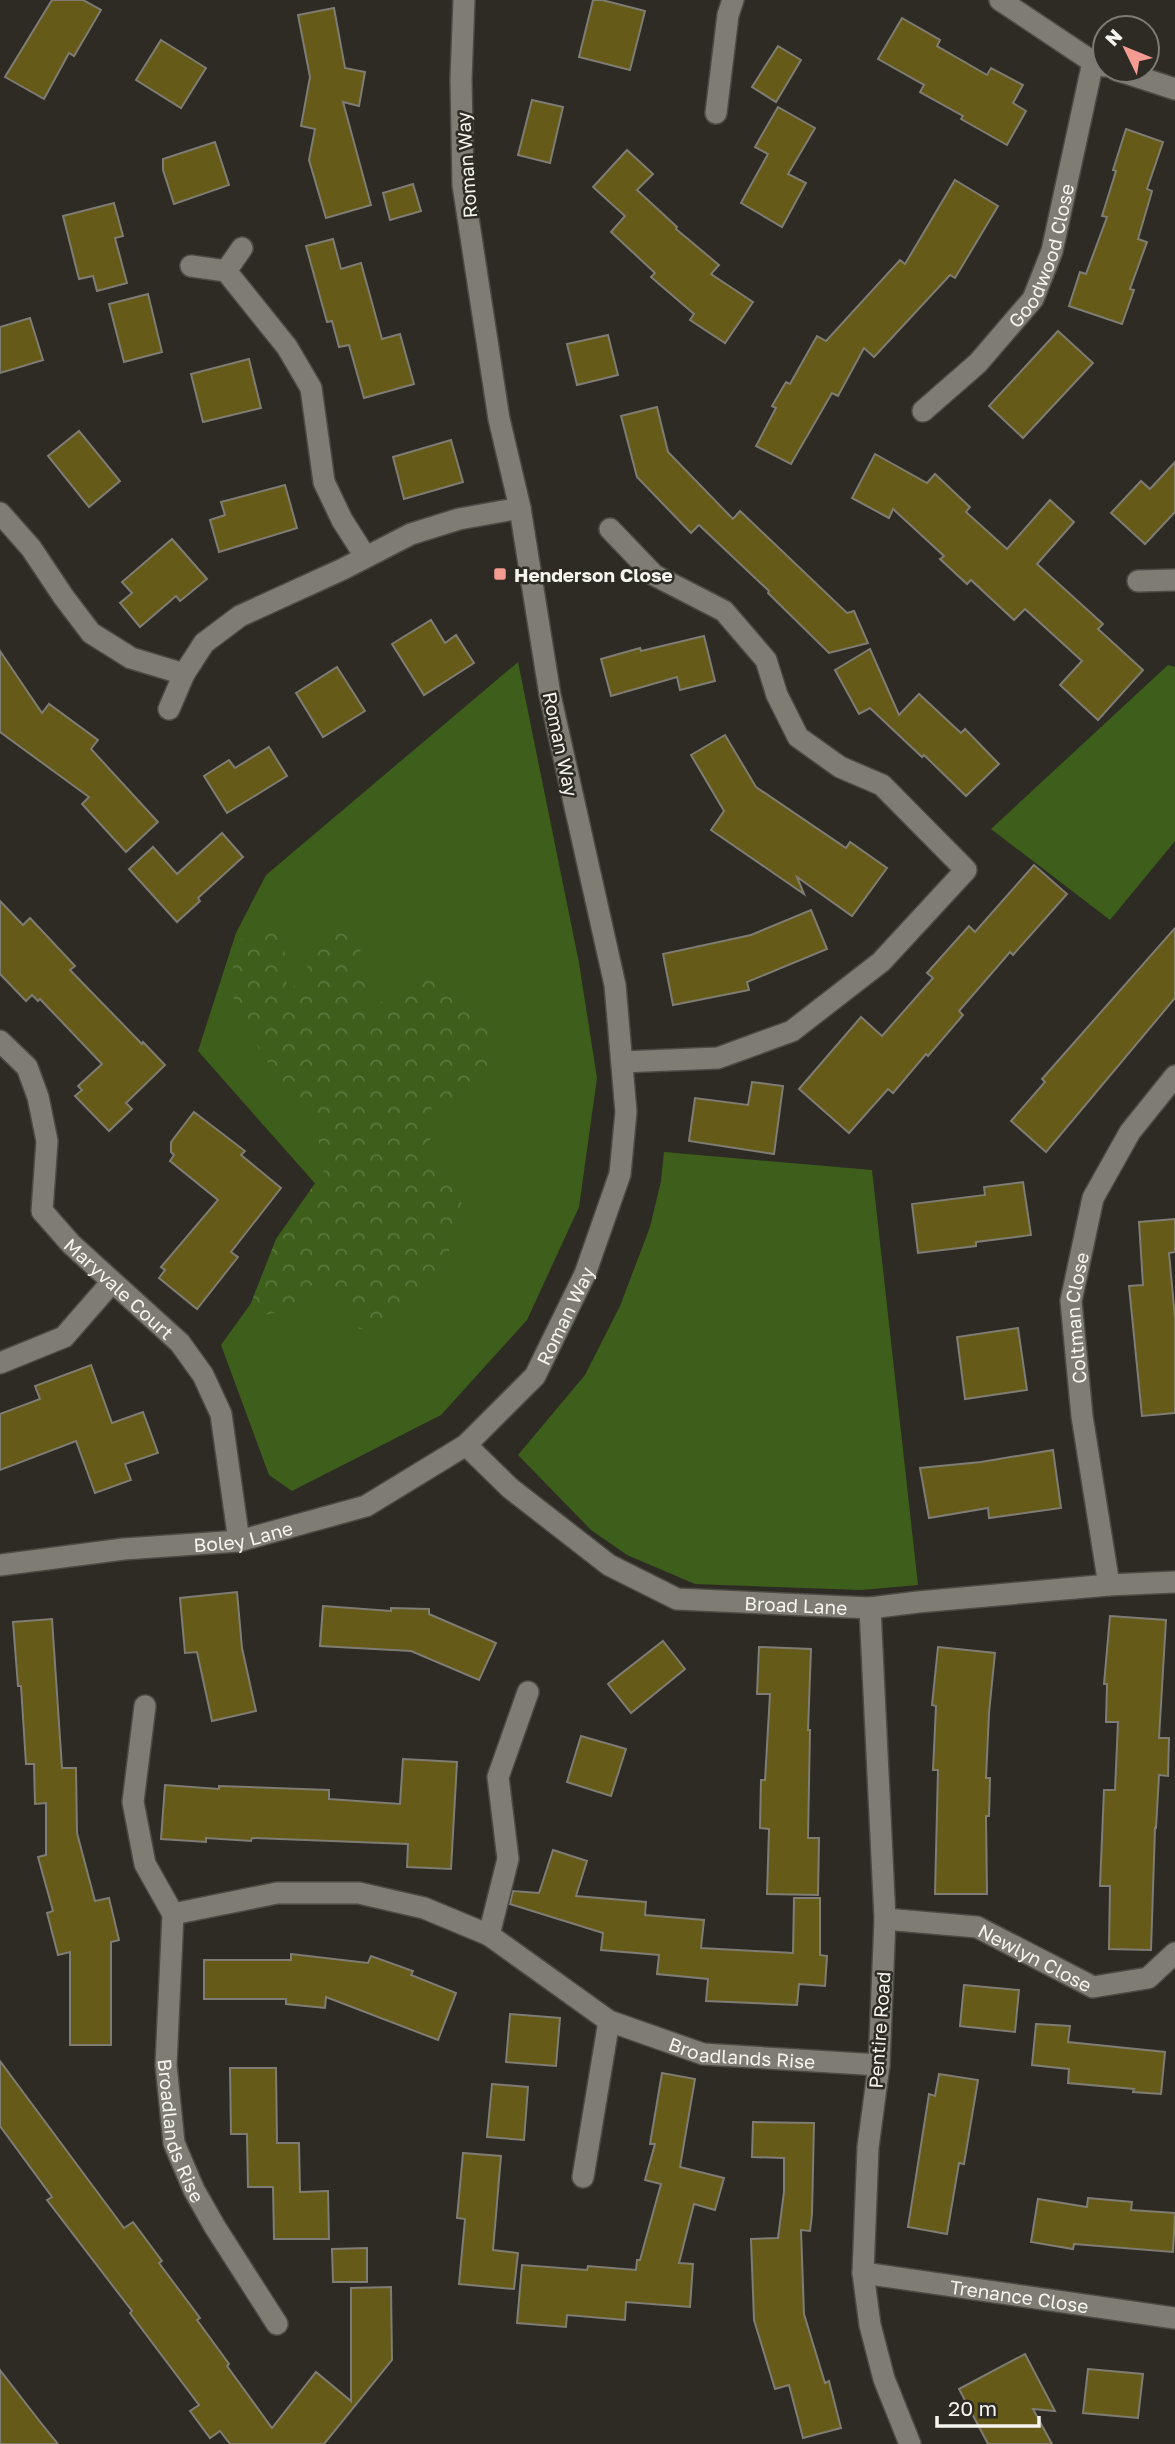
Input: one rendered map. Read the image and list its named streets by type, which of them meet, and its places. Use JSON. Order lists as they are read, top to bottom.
{
  "streets": {
    "street": [
      "Roman Way",
      "Goodwood Close",
      "Maryvale Court",
      "Coltman Close",
      "Boley Lane",
      "Broad Lane",
      "Newlyn Close",
      "Pentire Road",
      "Broadlands Rise",
      "Trenance Close"
    ]
  },
  "crossings": [
    ["Roman Way", "Boley Lane"],
    ["Roman Way", "Broad Lane"],
    ["Maryvale Court", "Boley Lane"],
    ["Coltman Close", "Broad Lane"],
    ["Boley Lane", "Broad Lane"],
    ["Broad Lane", "Pentire Road"],
    ["Newlyn Close", "Pentire Road"],
    ["Pentire Road", "Broadlands Rise"],
    ["Pentire Road", "Trenance Close"]
  ],
  "places": {
    "transit": ["Henderson Close"]
  },
  "scale_bar": "20 m",
  "north": "top left"
}
